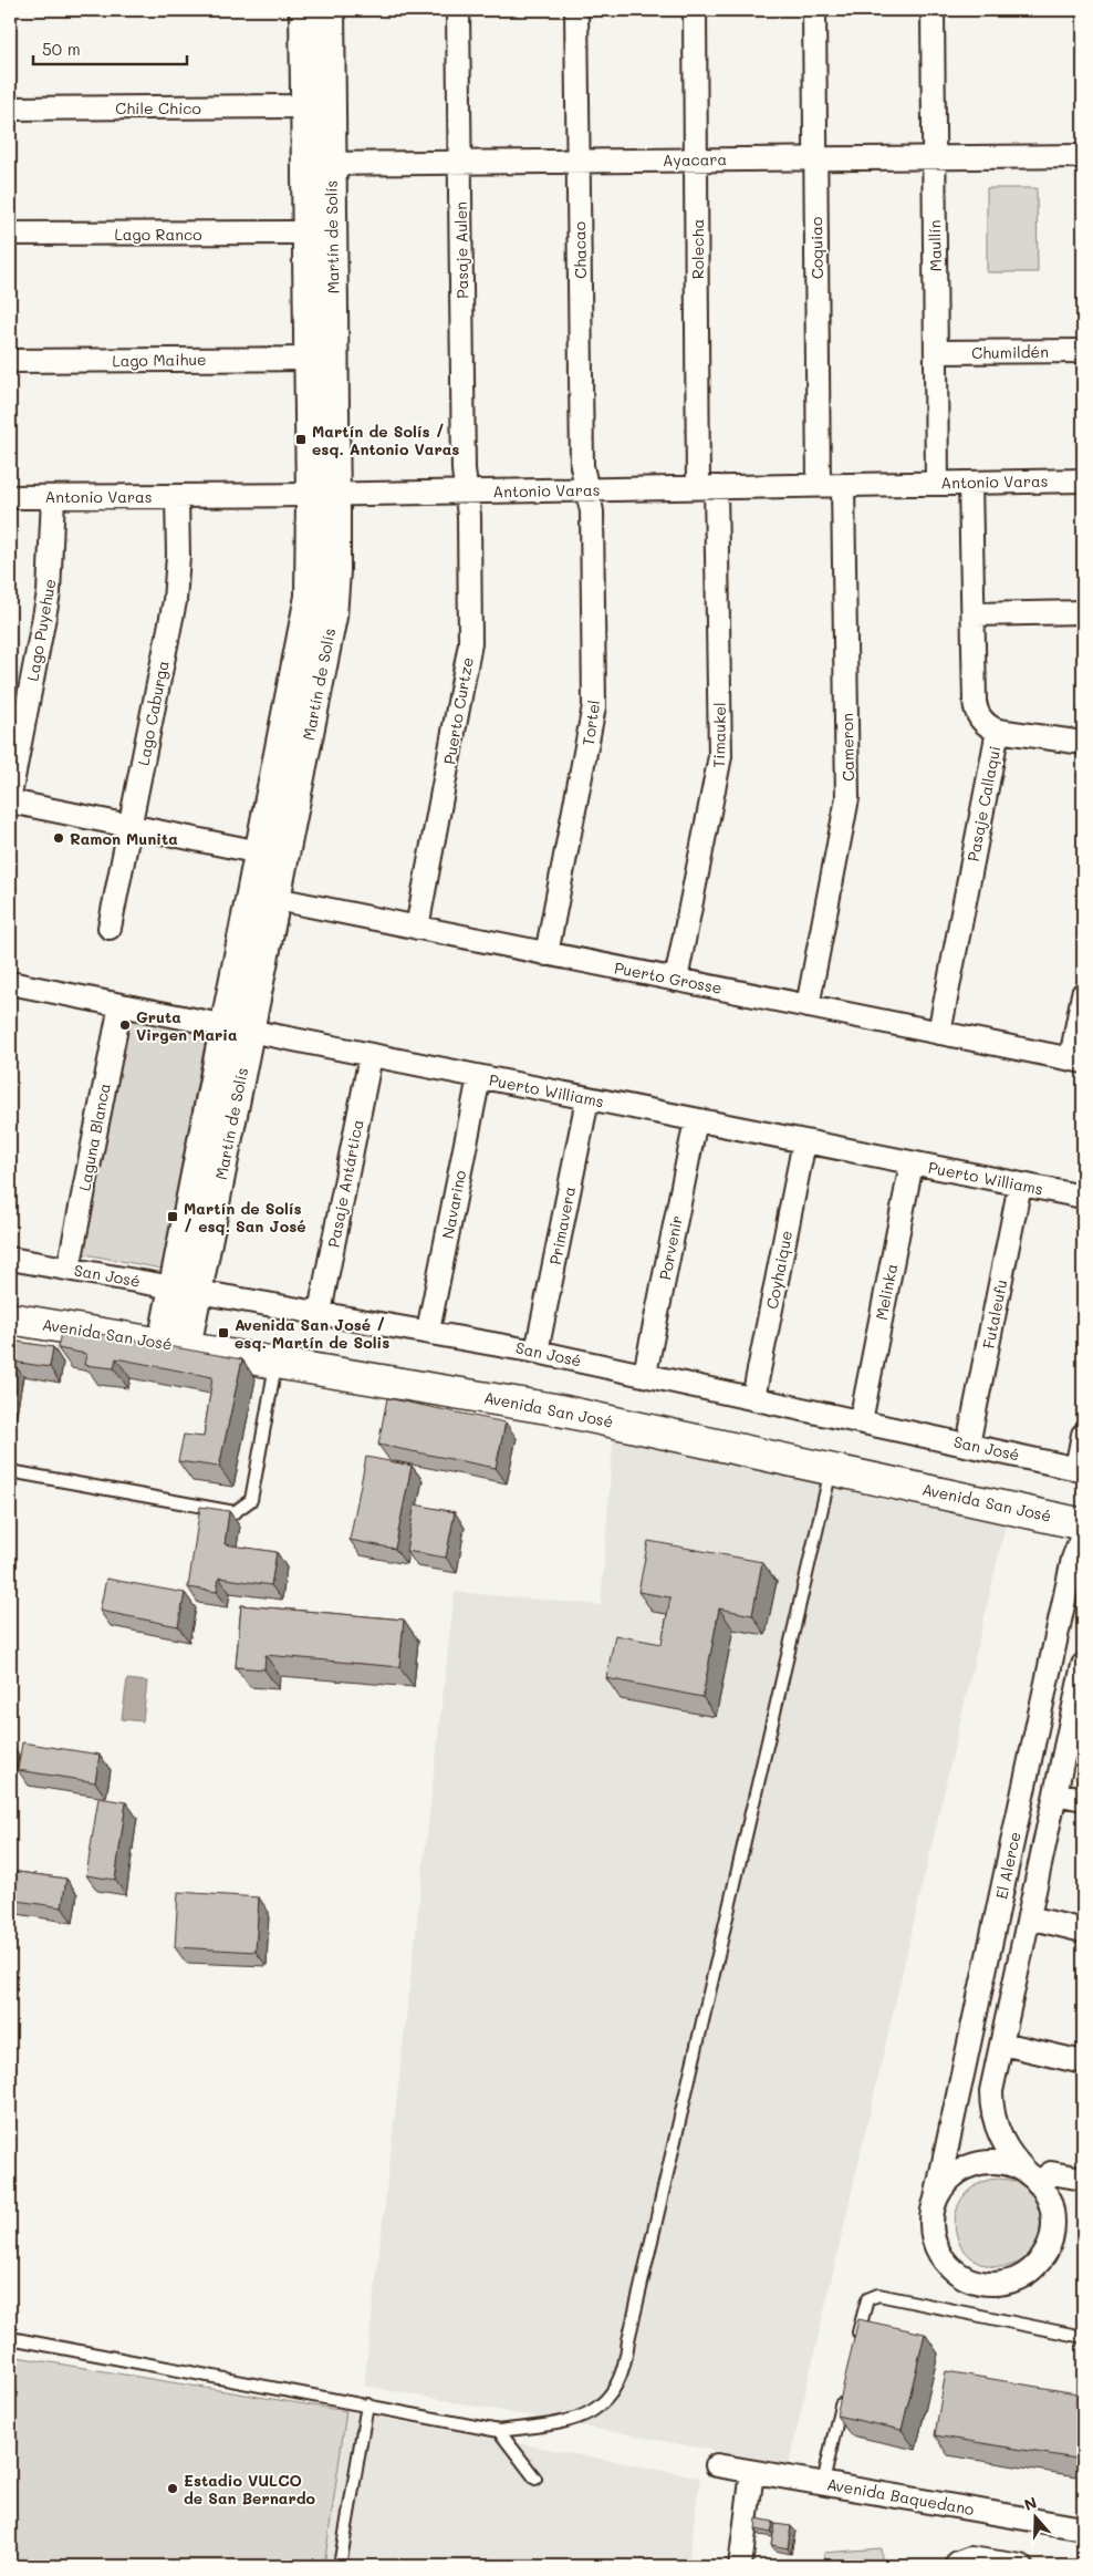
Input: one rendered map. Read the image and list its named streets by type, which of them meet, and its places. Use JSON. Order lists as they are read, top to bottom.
{
  "streets": {
    "main road": ["Avenida San José"],
    "street": [
      "Chile Chico",
      "Ayacara",
      "Lago Ranco",
      "Martín de Solís",
      "Maullín",
      "Coquiao",
      "Rolecha",
      "Pasaje Aulen",
      "Chacao",
      "Chumildén",
      "Lago Maihue",
      "Antonio Varas",
      "Lago Puyehue",
      "Puerto Curtze",
      "Lago Caburga",
      "Tortel",
      "Timaukel",
      "Cameron",
      "Pasaje Callaqui",
      "Puerto Grosse",
      "Puerto Williams",
      "Laguna Blanca",
      "Pasaje Antártica",
      "Navarino",
      "Primavera",
      "Porvenir",
      "Coyhaique",
      "San José",
      "Melinka",
      "Futaleufu",
      "El Alerce",
      "Avenida Baquedano"
    ]
  },
  "crossings": [
    ["Chile Chico", "Martín de Solís"],
    ["Ayacara", "Martín de Solís"],
    ["Ayacara", "Maullín"],
    ["Ayacara", "Coquiao"],
    ["Ayacara", "Rolecha"],
    ["Ayacara", "Pasaje Aulen"],
    ["Ayacara", "Chacao"],
    ["Lago Ranco", "Martín de Solís"],
    ["Martín de Solís", "Lago Maihue"],
    ["Martín de Solís", "Antonio Varas"],
    ["Martín de Solís", "Puerto Grosse"],
    ["Martín de Solís", "Puerto Williams"],
    ["Martín de Solís", "San José"],
    ["Martín de Solís", "Avenida San José"],
    ["Maullín", "Chumildén"],
    ["Maullín", "Antonio Varas"],
    ["Coquiao", "Antonio Varas"],
    ["Rolecha", "Antonio Varas"],
    ["Rolecha", "Timaukel"],
    ["Pasaje Aulen", "Antonio Varas"],
    ["Pasaje Aulen", "Puerto Curtze"],
    ["Chacao", "Antonio Varas"],
    ["Chacao", "Tortel"],
    ["Antonio Varas", "Lago Puyehue"],
    ["Antonio Varas", "Puerto Curtze"],
    ["Antonio Varas", "Lago Caburga"],
    ["Antonio Varas", "Tortel"],
    ["Antonio Varas", "Timaukel"],
    ["Antonio Varas", "Cameron"],
    ["Antonio Varas", "Pasaje Callaqui"],
    ["Puerto Curtze", "Puerto Grosse"],
    ["Tortel", "Puerto Grosse"],
    ["Timaukel", "Puerto Grosse"],
    ["Cameron", "Puerto Grosse"],
    ["Pasaje Callaqui", "Puerto Grosse"],
    ["Puerto Williams", "Laguna Blanca"],
    ["Puerto Williams", "Pasaje Antártica"],
    ["Puerto Williams", "Navarino"],
    ["Puerto Williams", "Primavera"],
    ["Puerto Williams", "Porvenir"],
    ["Puerto Williams", "Coyhaique"],
    ["Puerto Williams", "Melinka"],
    ["Puerto Williams", "Futaleufu"],
    ["Laguna Blanca", "San José"],
    ["Pasaje Antártica", "San José"],
    ["Navarino", "San José"],
    ["Primavera", "San José"],
    ["Porvenir", "San José"],
    ["Coyhaique", "San José"],
    ["San José", "Melinka"],
    ["San José", "Futaleufu"]
  ],
  "places": {
    "transit": ["Martín de Solís / esq. Antonio Varas", "Martín de Solís / esq. San José", "Avenida San José / esq. Martín de Solis"],
    "other": ["Ramon Munita", "Gruta Virgen Maria", "Estadio VULCO de San Bernardo"]
  },
  "scale_bar": "50 m",
  "north": "top"
}
